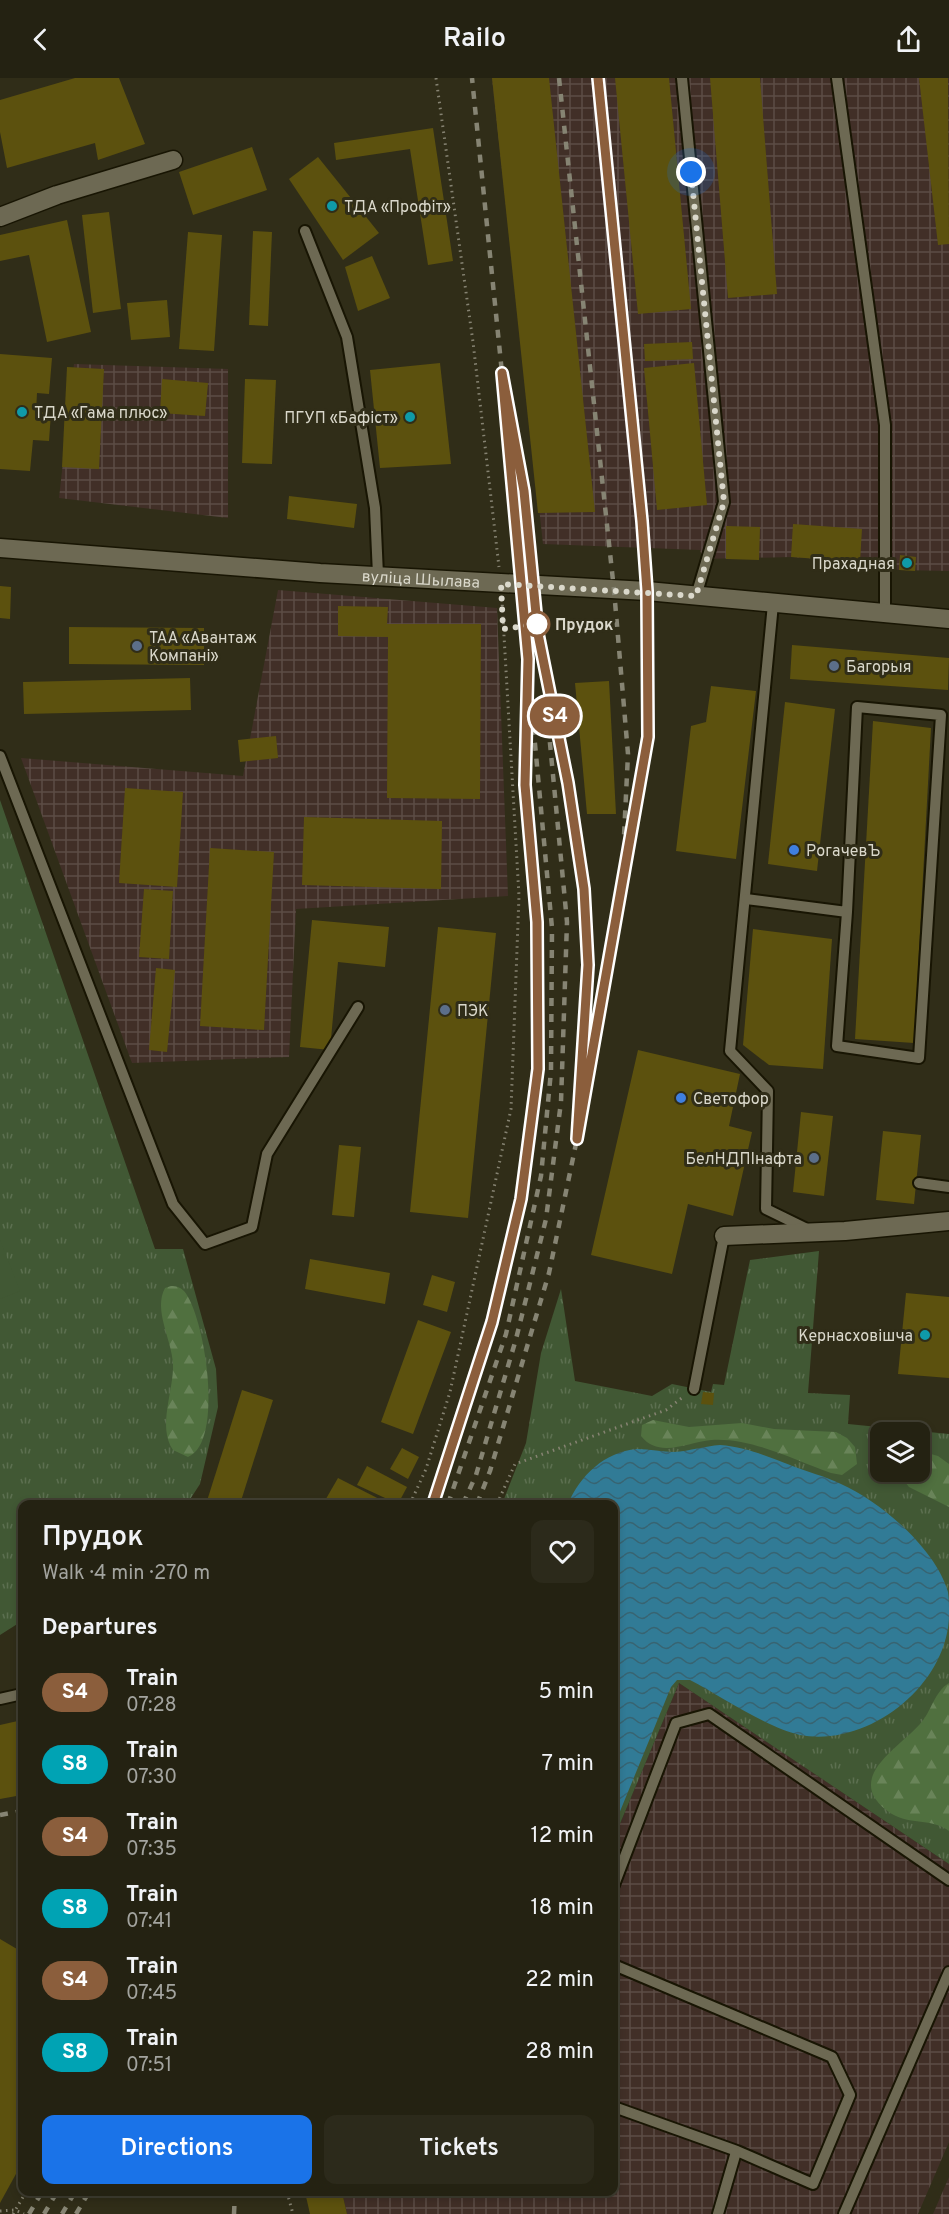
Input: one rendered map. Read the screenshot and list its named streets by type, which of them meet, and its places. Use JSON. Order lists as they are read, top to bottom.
{
  "streets": {
    "street": ["вуліца Шылава"]
  },
  "places": [
    "ТДА «Профіт»",
    "ТДА «Гама плюс»",
    "ПГУП «Бафіст»",
    "Прахадная",
    "Прудок",
    "ТАА «Авантаж Компані»",
    "Багорыя",
    "РогачевЪ",
    "ПЭК",
    "Светофор",
    "БелНДПІнафта",
    "Кернасховішча"
  ],
  "page": {
    "header": "Railo",
    "on_map": "S4",
    "heading": [
      ["Прудок", "Walk · 4 min · 270 m"],
      "Departures"
    ],
    "list": [
      {
        "mark": "S4",
        "name": "Train",
        "note": "07:28",
        "value": "5 min"
      },
      {
        "mark": "S8",
        "name": "Train",
        "note": "07:30",
        "value": "7 min"
      },
      {
        "mark": "S4",
        "name": "Train",
        "note": "07:35",
        "value": "12 min"
      },
      {
        "mark": "S8",
        "name": "Train",
        "note": "07:41",
        "value": "18 min"
      },
      {
        "mark": "S4",
        "name": "Train",
        "note": "07:45",
        "value": "22 min"
      },
      {
        "mark": "S8",
        "name": "Train",
        "note": "07:51",
        "value": "28 min"
      }
    ],
    "buttons": ["Directions", "Tickets"]
  }
}
